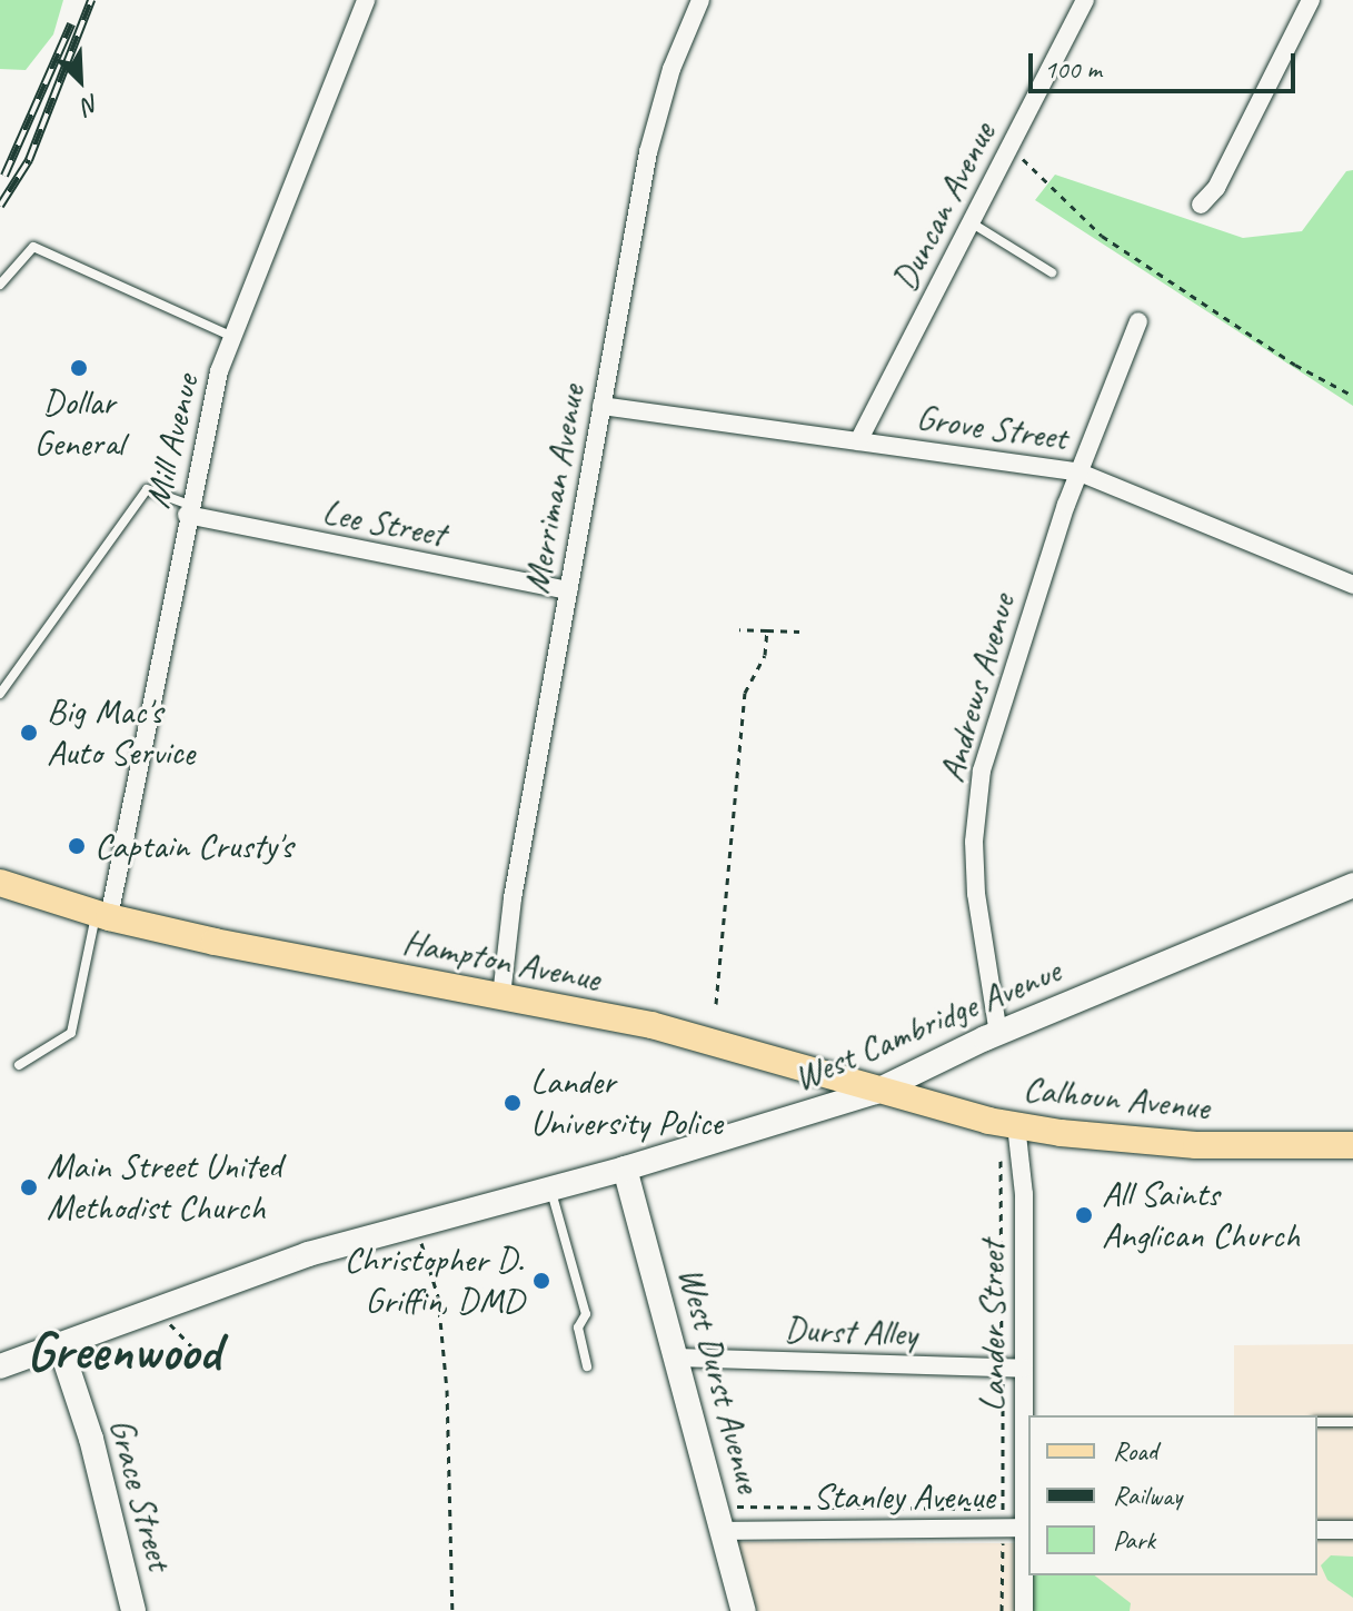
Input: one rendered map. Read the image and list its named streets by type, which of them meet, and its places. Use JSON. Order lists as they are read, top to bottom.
{
  "streets": {
    "main road": [
      "Hampton Avenue",
      "West Cambridge Avenue",
      "Calhoun Avenue",
      "West Durst Avenue",
      "Grace Street"
    ],
    "street": [
      "Duncan Avenue",
      "Grove Street",
      "Mill Avenue",
      "Merriman Avenue",
      "Lee Street",
      "Andrews Avenue",
      "Lander Street",
      "Durst Alley",
      "Stanley Avenue"
    ]
  },
  "crossings": [
    ["Duncan Avenue", "Grove Street"],
    ["Grove Street", "Merriman Avenue"],
    ["Grove Street", "Andrews Avenue"],
    ["Mill Avenue", "Lee Street"],
    ["Mill Avenue", "Hampton Avenue"],
    ["Merriman Avenue", "Lee Street"],
    ["Merriman Avenue", "Hampton Avenue"],
    ["Andrews Avenue", "West Cambridge Avenue"],
    ["Hampton Avenue", "West Cambridge Avenue"],
    ["Hampton Avenue", "Calhoun Avenue"],
    ["West Cambridge Avenue", "Calhoun Avenue"],
    ["West Cambridge Avenue", "West Durst Avenue"],
    ["West Cambridge Avenue", "Grace Street"],
    ["Calhoun Avenue", "Lander Street"],
    ["Lander Street", "Durst Alley"],
    ["Lander Street", "Stanley Avenue"],
    ["Durst Alley", "West Durst Avenue"],
    ["West Durst Avenue", "Stanley Avenue"]
  ],
  "districts": ["Greenwood"],
  "places": [
    "Dollar General",
    "Big Mac's Auto Service",
    "Captain Crusty's",
    "Lander University Police",
    "Main Street United Methodist Church",
    "All Saints Anglican Church",
    "Christopher D. Griffin, DMD"
  ],
  "legend": ["Road", "Railway", "Park"],
  "scale_bar": "100 m",
  "north": "bottom right"
}
